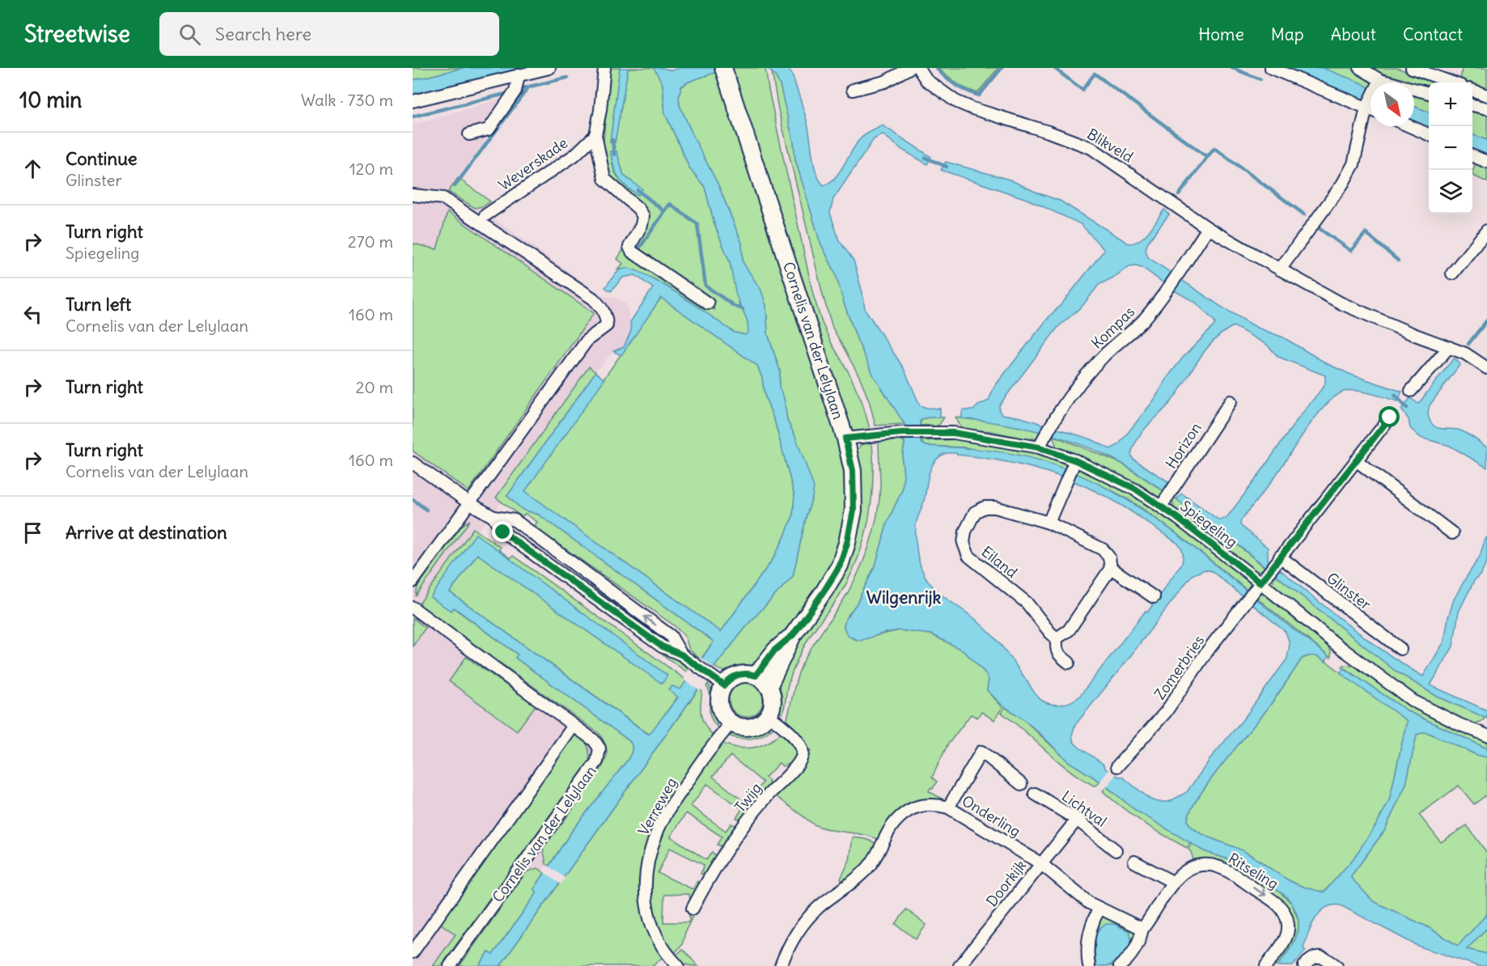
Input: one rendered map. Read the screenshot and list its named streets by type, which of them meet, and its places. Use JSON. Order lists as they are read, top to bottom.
{
  "streets": {
    "street": [
      "Blikveld",
      "Weverskade",
      "Kompas",
      "Cornelis van der Lelylaan",
      "Horizon",
      "Spiegeling",
      "Eiland",
      "Glinster",
      "Zomerbries",
      "Twijg",
      "Verreweg",
      "Lichtval",
      "Onderling",
      "Ritseling",
      "Doorkijk"
    ]
  },
  "crossings": [
    ["Blikveld", "Kompas"],
    ["Kompas", "Spiegeling"],
    ["Cornelis van der Lelylaan", "Spiegeling"],
    ["Cornelis van der Lelylaan", "Twijg"],
    ["Cornelis van der Lelylaan", "Verreweg"],
    ["Horizon", "Spiegeling"],
    ["Spiegeling", "Zomerbries"],
    ["Twijg", "Verreweg"],
    ["Lichtval", "Doorkijk"],
    ["Onderling", "Ritseling"],
    ["Onderling", "Doorkijk"]
  ],
  "districts": ["Wilgenrijk"],
  "north": "bottom right",
  "page": {
    "header": "Streetwise",
    "search": "Search here",
    "nav": [
      "Home",
      "Map",
      "About",
      "Contact"
    ],
    "heading": ["10 min", "Walk · 730 m"],
    "map_buttons": ["+", "−"],
    "list": [
      ["Continue", "Glinster", "120 m"],
      ["Turn right", "Spiegeling", "270 m"],
      ["Turn left", "Cornelis van der Lelylaan", "160 m"],
      ["Turn right", "20 m"],
      ["Turn right", "Cornelis van der Lelylaan", "160 m"],
      "Arrive at destination"
    ]
  }
}
